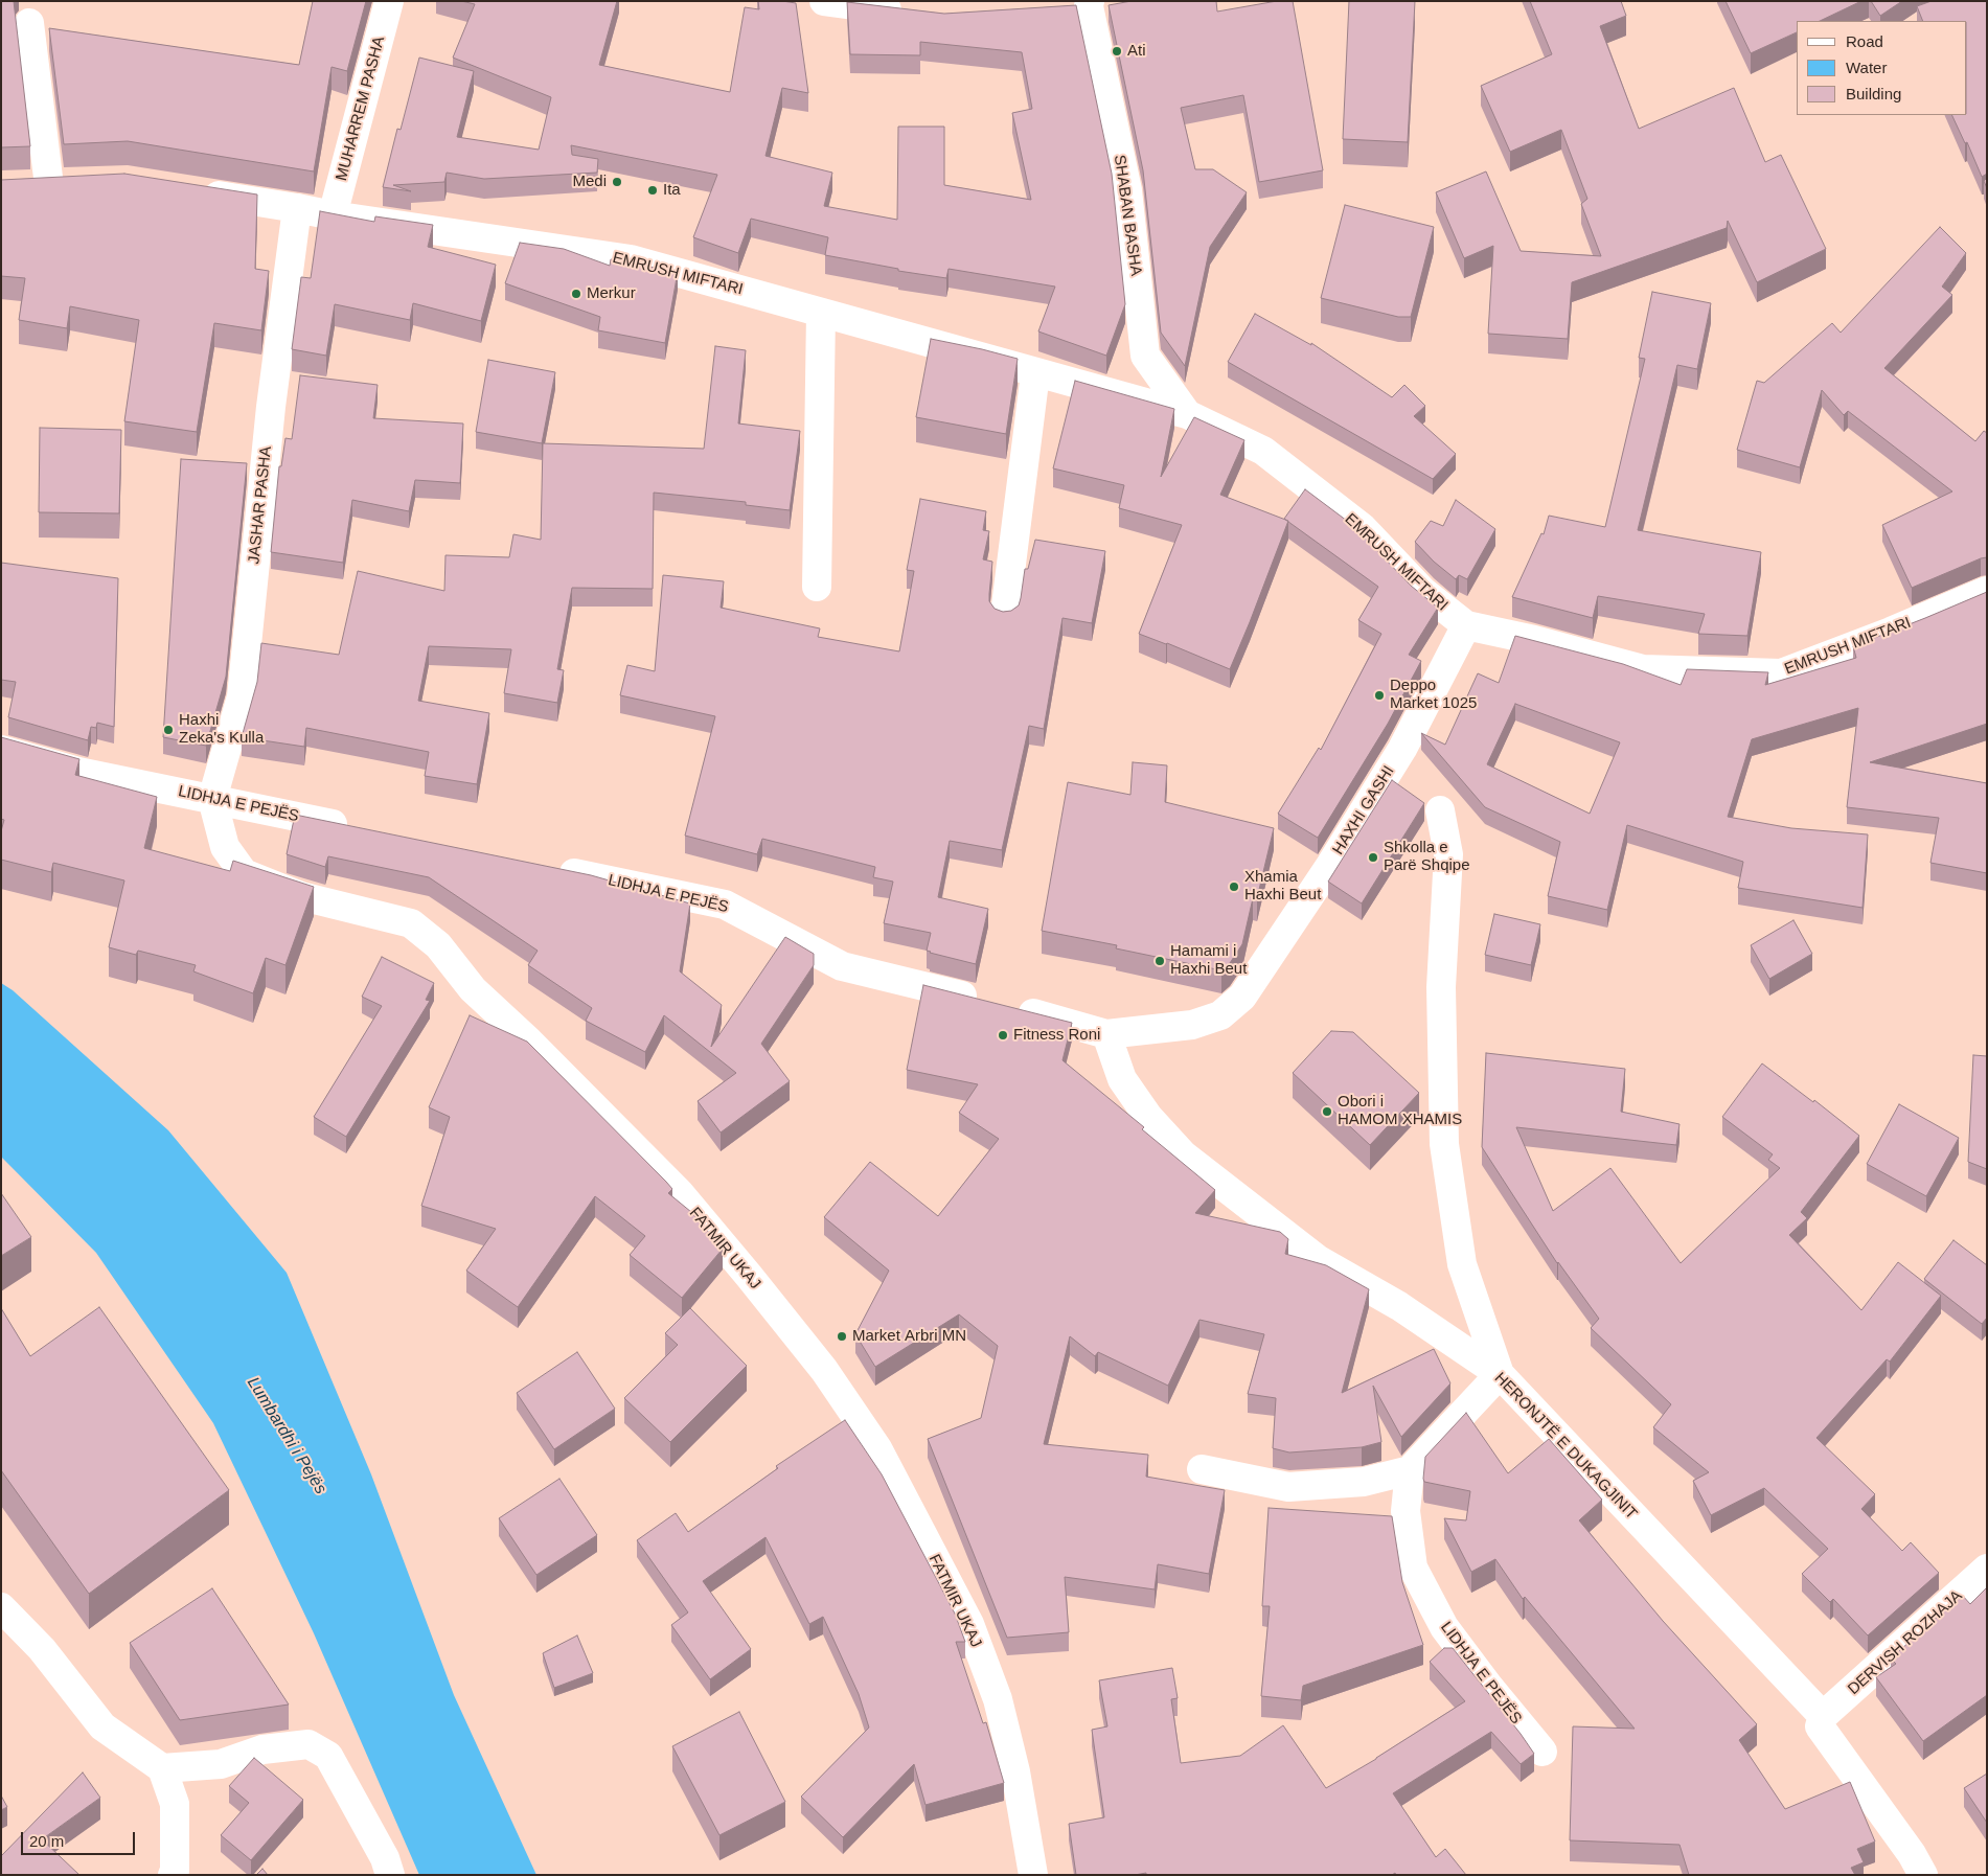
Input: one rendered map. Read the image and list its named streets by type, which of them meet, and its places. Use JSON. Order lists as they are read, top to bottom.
{
  "streets": {
    "street": [
      "MUHARREM PASHA",
      "SHABAN BASHA",
      "EMRUSH MIFTARI",
      "JASHAR PASHA",
      "LIDHJA E PEJËS",
      "HAXHI GASHI",
      "FATMIR UKAJ",
      "HERONJTË E DUKAGJINIT",
      "DERVISH ROZHAJA"
    ]
  },
  "crossings": [
    ["MUHARREM PASHA", "EMRUSH MIFTARI"],
    ["SHABAN BASHA", "EMRUSH MIFTARI"],
    ["EMRUSH MIFTARI", "JASHAR PASHA"],
    ["EMRUSH MIFTARI", "HAXHI GASHI"],
    ["JASHAR PASHA", "LIDHJA E PEJËS"],
    ["JASHAR PASHA", "FATMIR UKAJ"],
    ["LIDHJA E PEJËS", "HAXHI GASHI"],
    ["LIDHJA E PEJËS", "FATMIR UKAJ"],
    ["LIDHJA E PEJËS", "HERONJTË E DUKAGJINIT"],
    ["HAXHI GASHI", "HERONJTË E DUKAGJINIT"],
    ["HERONJTË E DUKAGJINIT", "DERVISH ROZHAJA"]
  ],
  "water": ["Lumbardhi i Pejës"],
  "places": [
    "Ati",
    "Medi",
    "Ita",
    "Merkur",
    "Deppo Market 1025",
    "Haxhi Zeka's Kulla",
    "Shkolla e Parë Shqipe",
    "Xhamia Haxhi Beut",
    "Hamami i Haxhi Beut",
    "Fitness Roni",
    "Obori i HAMOM XHAMIS",
    "Market Arbri MN"
  ],
  "legend": ["Road", "Water", "Building"],
  "scale_bar": "20 m"
}
